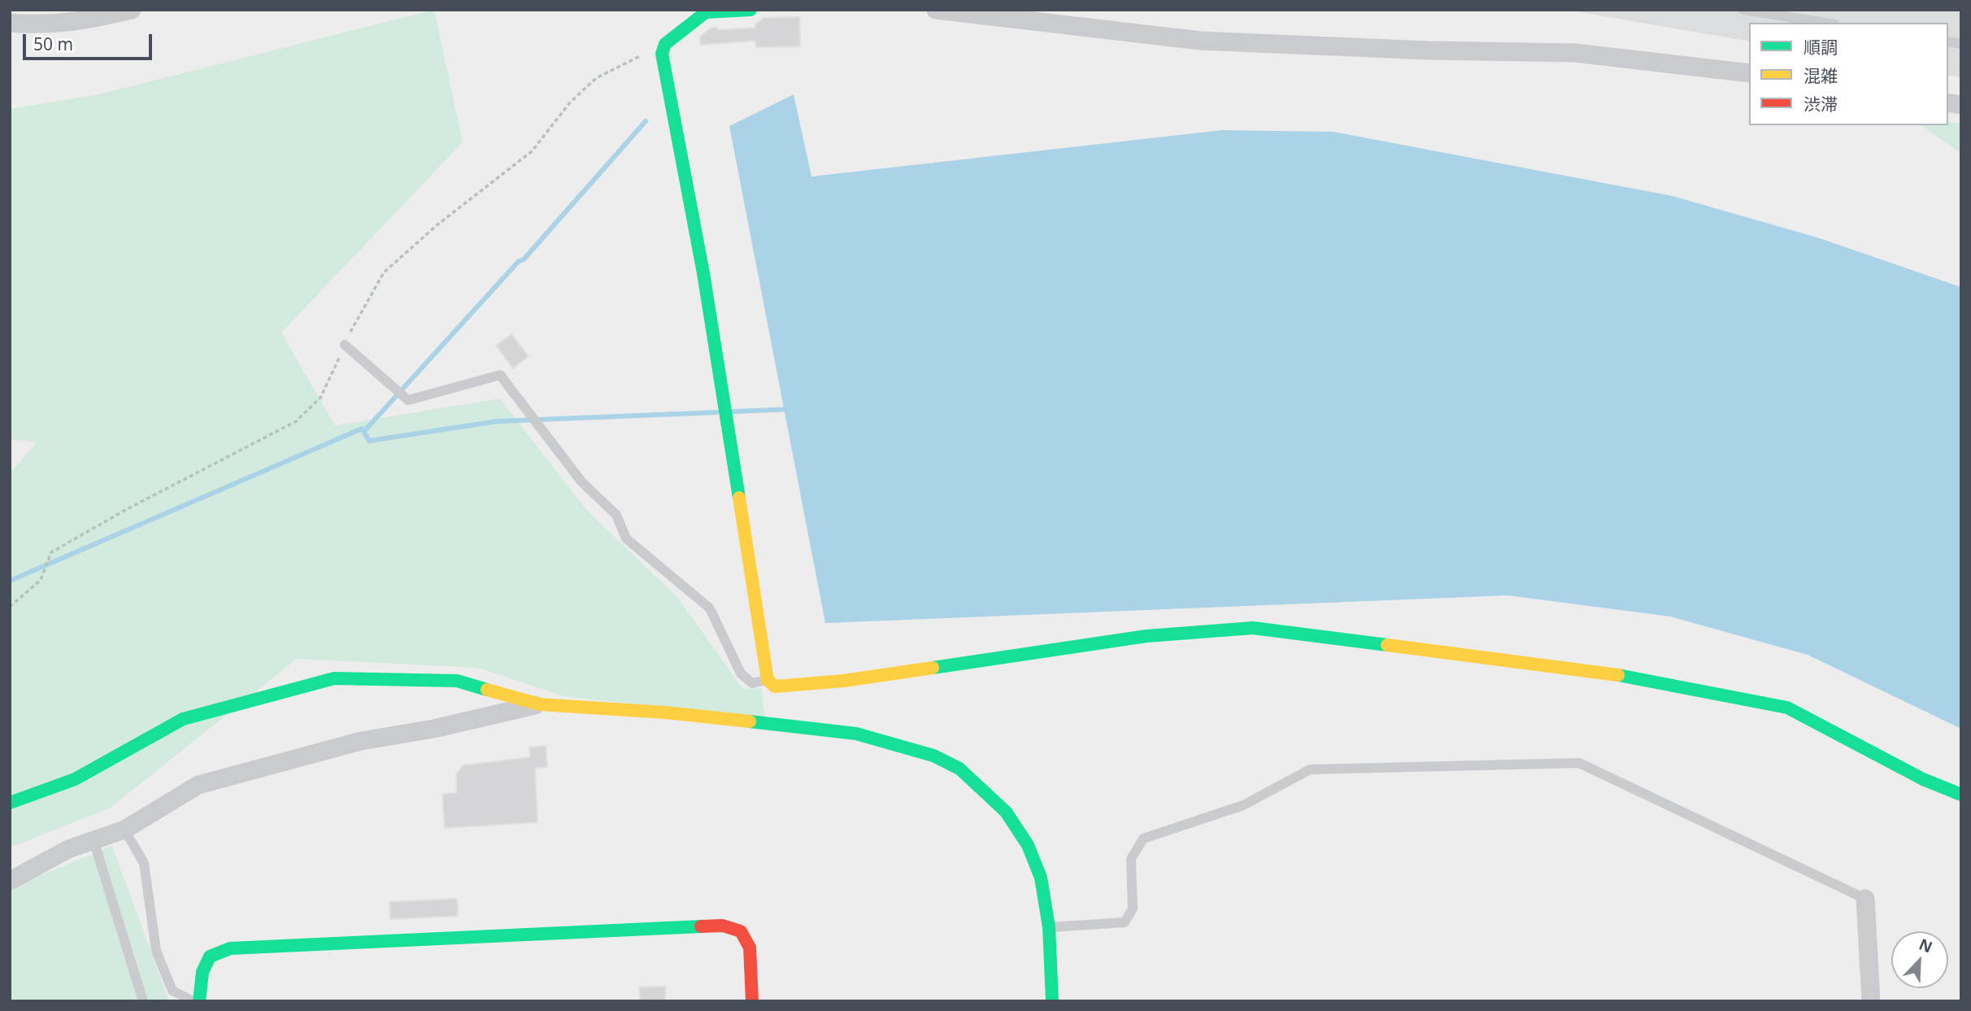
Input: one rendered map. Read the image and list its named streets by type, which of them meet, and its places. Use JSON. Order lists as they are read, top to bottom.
{
  "legend": ["順調", "混雑", "渋滞"],
  "scale_bar": "50 m",
  "north": "top right"
}
